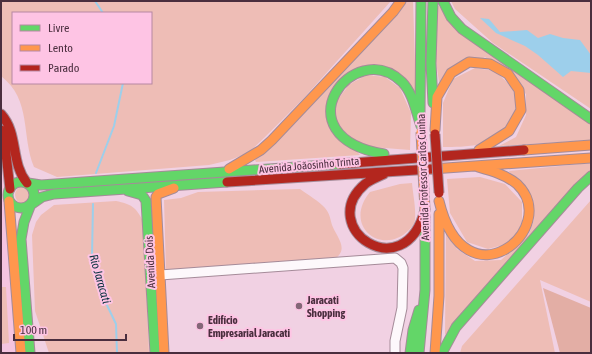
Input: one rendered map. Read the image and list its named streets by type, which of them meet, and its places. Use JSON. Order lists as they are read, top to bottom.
{
  "streets": {
    "main road": ["Avenida Joãosinho Trinta", "Avenida Professor Carlos Cunha", "Avenida Dois"]
  },
  "crossings": [
    ["Avenida Joãosinho Trinta", "Avenida Dois"]
  ],
  "water": ["Rio Jaracati"],
  "places": ["Jaracati Shopping", "Edifício Empresarial Jaracati"],
  "legend": ["Livre", "Lento", "Parado"],
  "scale_bar": "100 m"
}
